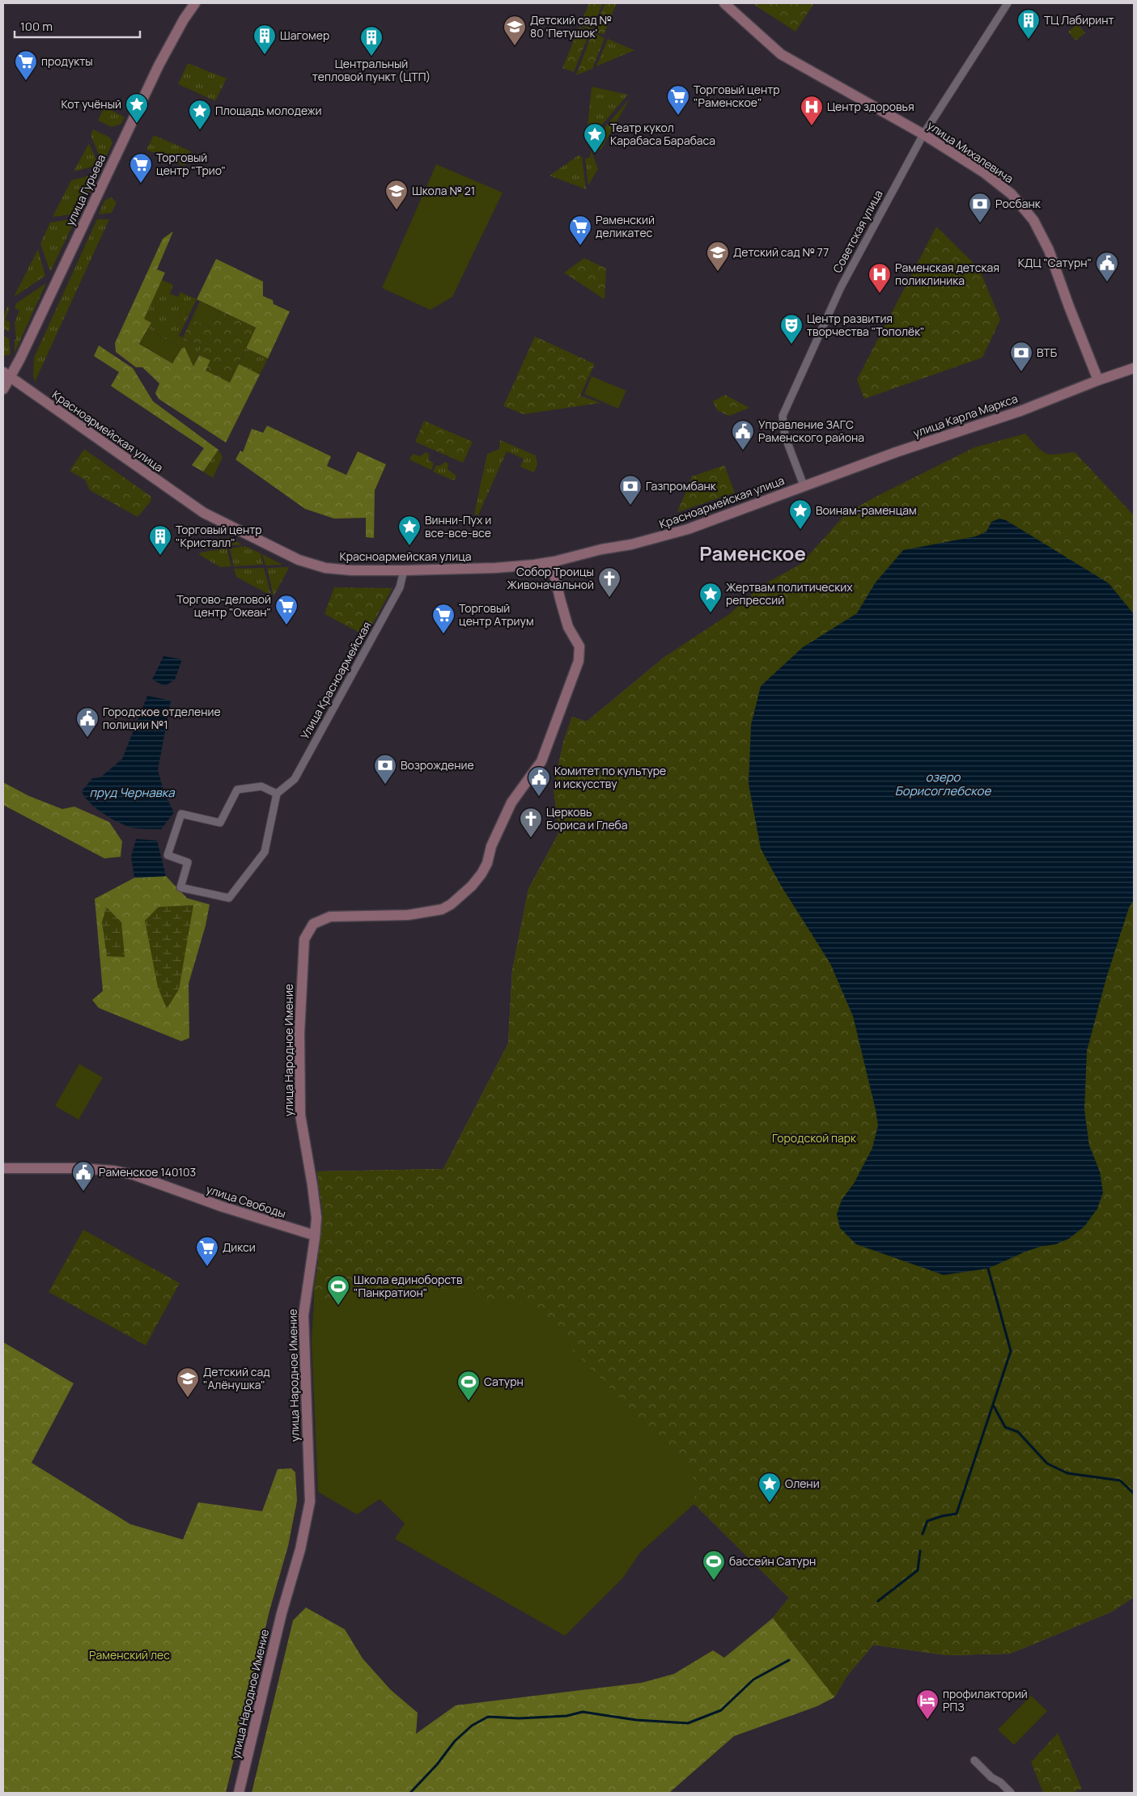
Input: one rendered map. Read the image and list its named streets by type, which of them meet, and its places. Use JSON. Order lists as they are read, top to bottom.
{
  "streets": {
    "main road": [
      "улица Михалевича",
      "улица Гурьева",
      "улица Карла Маркса",
      "Красноармейская улица",
      "улица Народное Имение",
      "улица Свободы"
    ],
    "street": ["Советская улица", "Улица Красноармейская"]
  },
  "crossings": [
    ["улица Михалевича", "Советская улица"],
    ["улица Михалевича", "улица Карла Маркса"],
    ["улица Гурьева", "Красноармейская улица"],
    ["Советская улица", "улица Карла Маркса"],
    ["Советская улица", "Красноармейская улица"],
    ["улица Карла Маркса", "Красноармейская улица"],
    ["Красноармейская улица", "Улица Красноармейская"],
    ["Красноармейская улица", "улица Народное Имение"],
    ["улица Народное Имение", "улица Свободы"]
  ],
  "districts": ["Раменское"],
  "water": ["озеро Борисоглебское", "пруд Чернавка"],
  "parks": ["Городской парк", "Раменский лес"],
  "places": {
    "building": [
      "ТЦ Лабиринт",
      "Шагомер",
      "Центральный тепловой пункт (ЦТП)",
      "Торговый центр \"Кристалл\""
    ],
    "school or university": [
      "Детский сад № 80 'Петушок'",
      "Школа № 21",
      "Детский сад № 77",
      "Детский сад \"Алёнушка\""
    ],
    "supermarket": [
      "продукты",
      "Торговый центр \"Раменское\"",
      "Торговый центр \"Трио\"",
      "Раменский деликатес",
      "Торгово-деловой центр \"Океан\"",
      "Торговый центр Атриум",
      "Дикси"
    ],
    "place": [
      "Кот учёный",
      "Площадь молодежи",
      "Театр кукол Карабаса Барабаса",
      "Воинам-раменцам",
      "Винни-Пух и все-все-все",
      "Жертвам политических репрессий",
      "Олени"
    ],
    "hospital": ["Центр здоровья", "Раменская детская поликлиника"],
    "bank": [
      "Росбанк",
      "ВТБ",
      "Газпромбанк",
      "Возрождение"
    ],
    "public building": [
      "КДЦ \"Сатурн\"",
      "Управление ЗАГС Раменского района",
      "Городское отделение полиции №1",
      "Комитет по культуре и искусству",
      "Раменское 140103"
    ],
    "theatre": ["Центр развития творчества \"Тополёк\""],
    "church": ["Собор Троицы Живоначальной", "Церковь Бориса и Глеба"],
    "sports": ["Школа единоборств \"Панкратион\"", "Сатурн", "бассейн Сатурн"],
    "hotel": ["профилакторий РПЗ"]
  },
  "scale_bar": "100 m"
}
